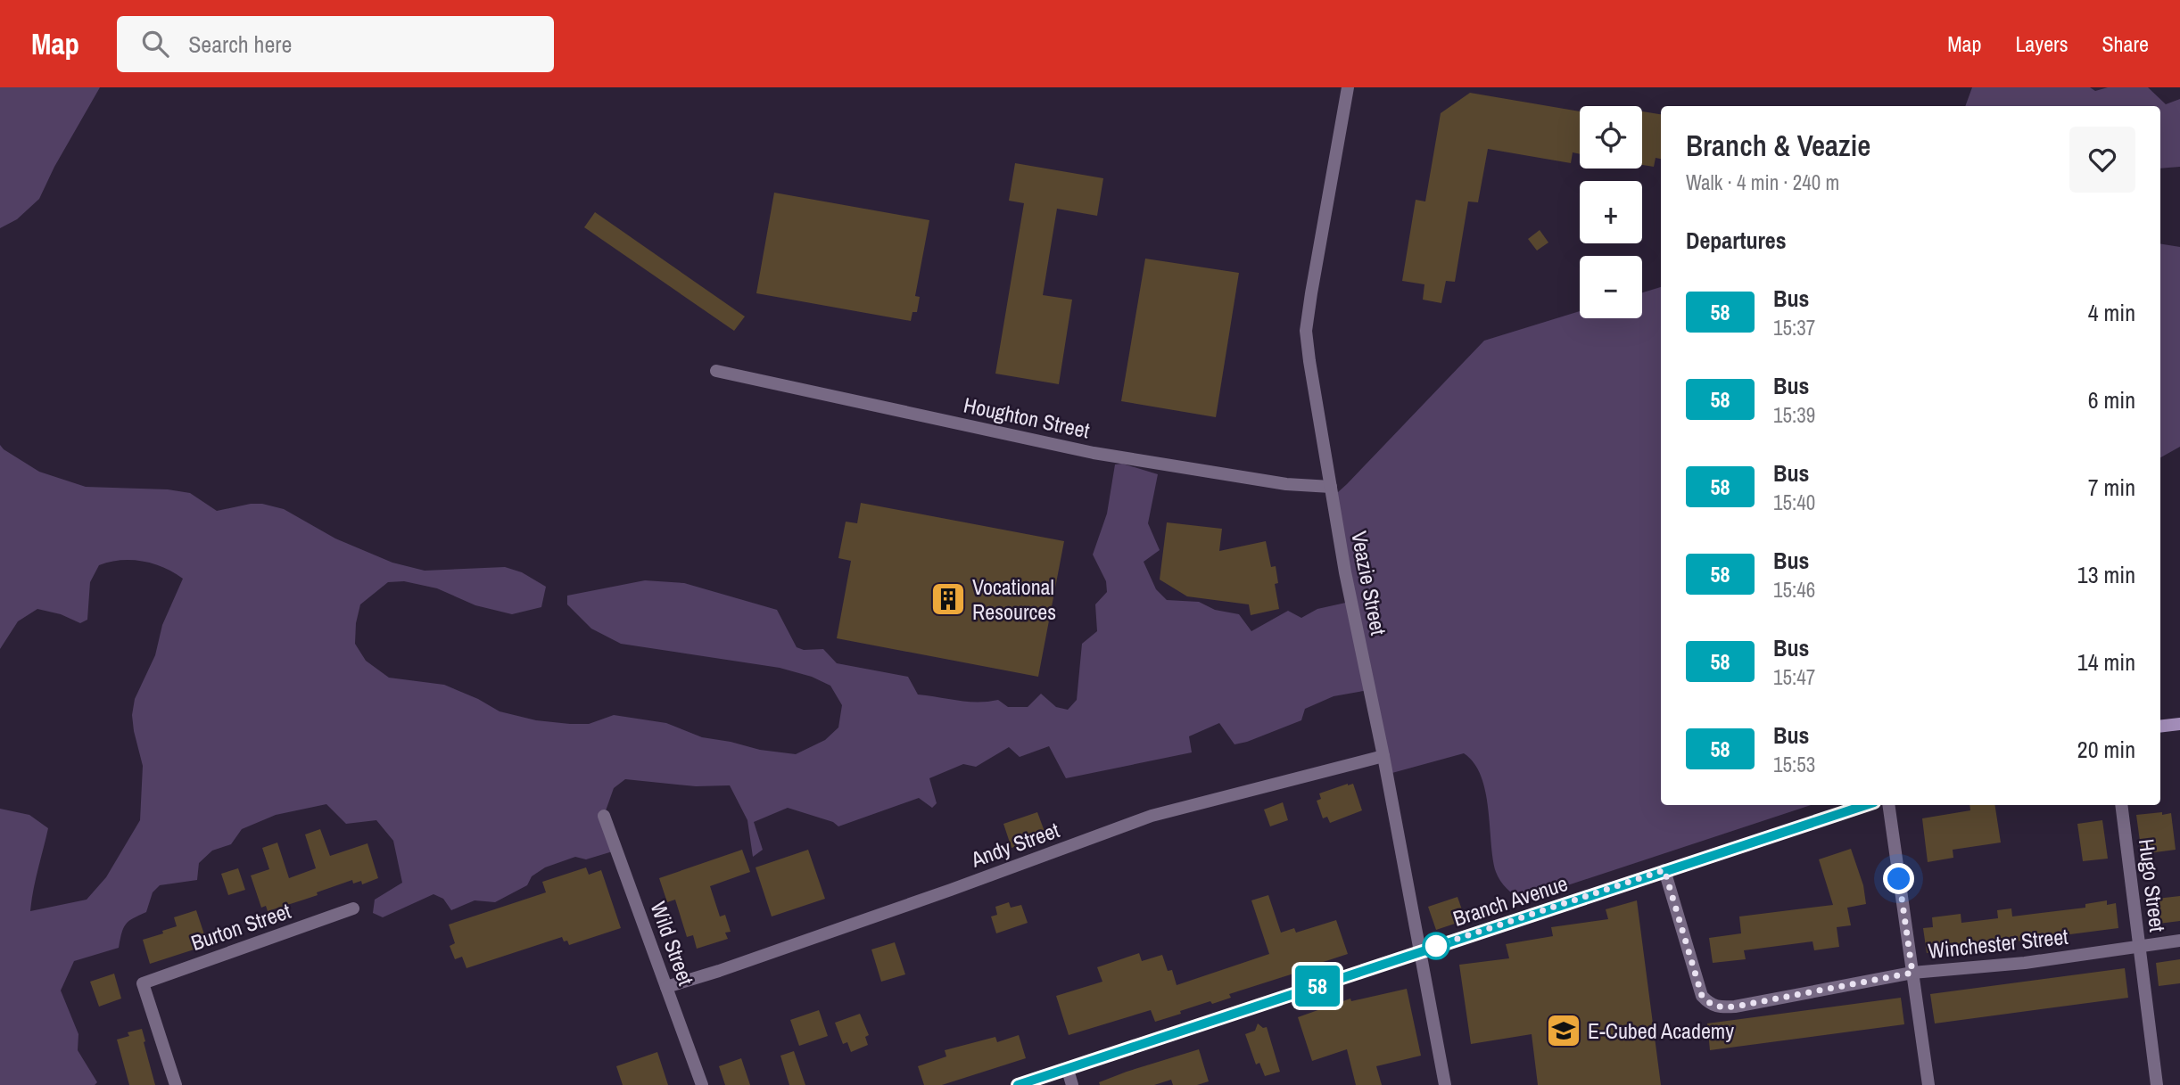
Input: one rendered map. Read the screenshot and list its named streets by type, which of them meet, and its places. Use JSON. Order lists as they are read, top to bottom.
{
  "streets": {
    "main road": ["Branch Avenue"],
    "street": [
      "Houghton Street",
      "Veazie Street",
      "Andy Street",
      "Hugo Street",
      "Burton Street",
      "Wild Street",
      "Winchester Street"
    ]
  },
  "crossings": [
    ["Houghton Street", "Veazie Street"],
    ["Veazie Street", "Andy Street"],
    ["Veazie Street", "Branch Avenue"],
    ["Andy Street", "Wild Street"],
    ["Hugo Street", "Winchester Street"],
    ["Branch Avenue", "Winchester Street"]
  ],
  "places": {
    "building": ["Vocational Resources"],
    "school or university": ["E-Cubed Academy"]
  },
  "lines": ["bus line 58"],
  "page": {
    "header": "Map",
    "search": "Search here",
    "nav": ["Map", "Layers", "Share"],
    "on_map": "58",
    "map_buttons": ["+", "−"],
    "heading": [
      ["Branch & Veazie", "Walk · 4 min · 240 m"],
      "Departures"
    ],
    "list": [
      {
        "mark": "58",
        "name": "Bus",
        "note": "15:37",
        "value": "4 min"
      },
      {
        "mark": "58",
        "name": "Bus",
        "note": "15:39",
        "value": "6 min"
      },
      {
        "mark": "58",
        "name": "Bus",
        "note": "15:40",
        "value": "7 min"
      },
      {
        "mark": "58",
        "name": "Bus",
        "note": "15:46",
        "value": "13 min"
      },
      {
        "mark": "58",
        "name": "Bus",
        "note": "15:47",
        "value": "14 min"
      },
      {
        "mark": "58",
        "name": "Bus",
        "note": "15:53",
        "value": "20 min"
      }
    ]
  }
}
